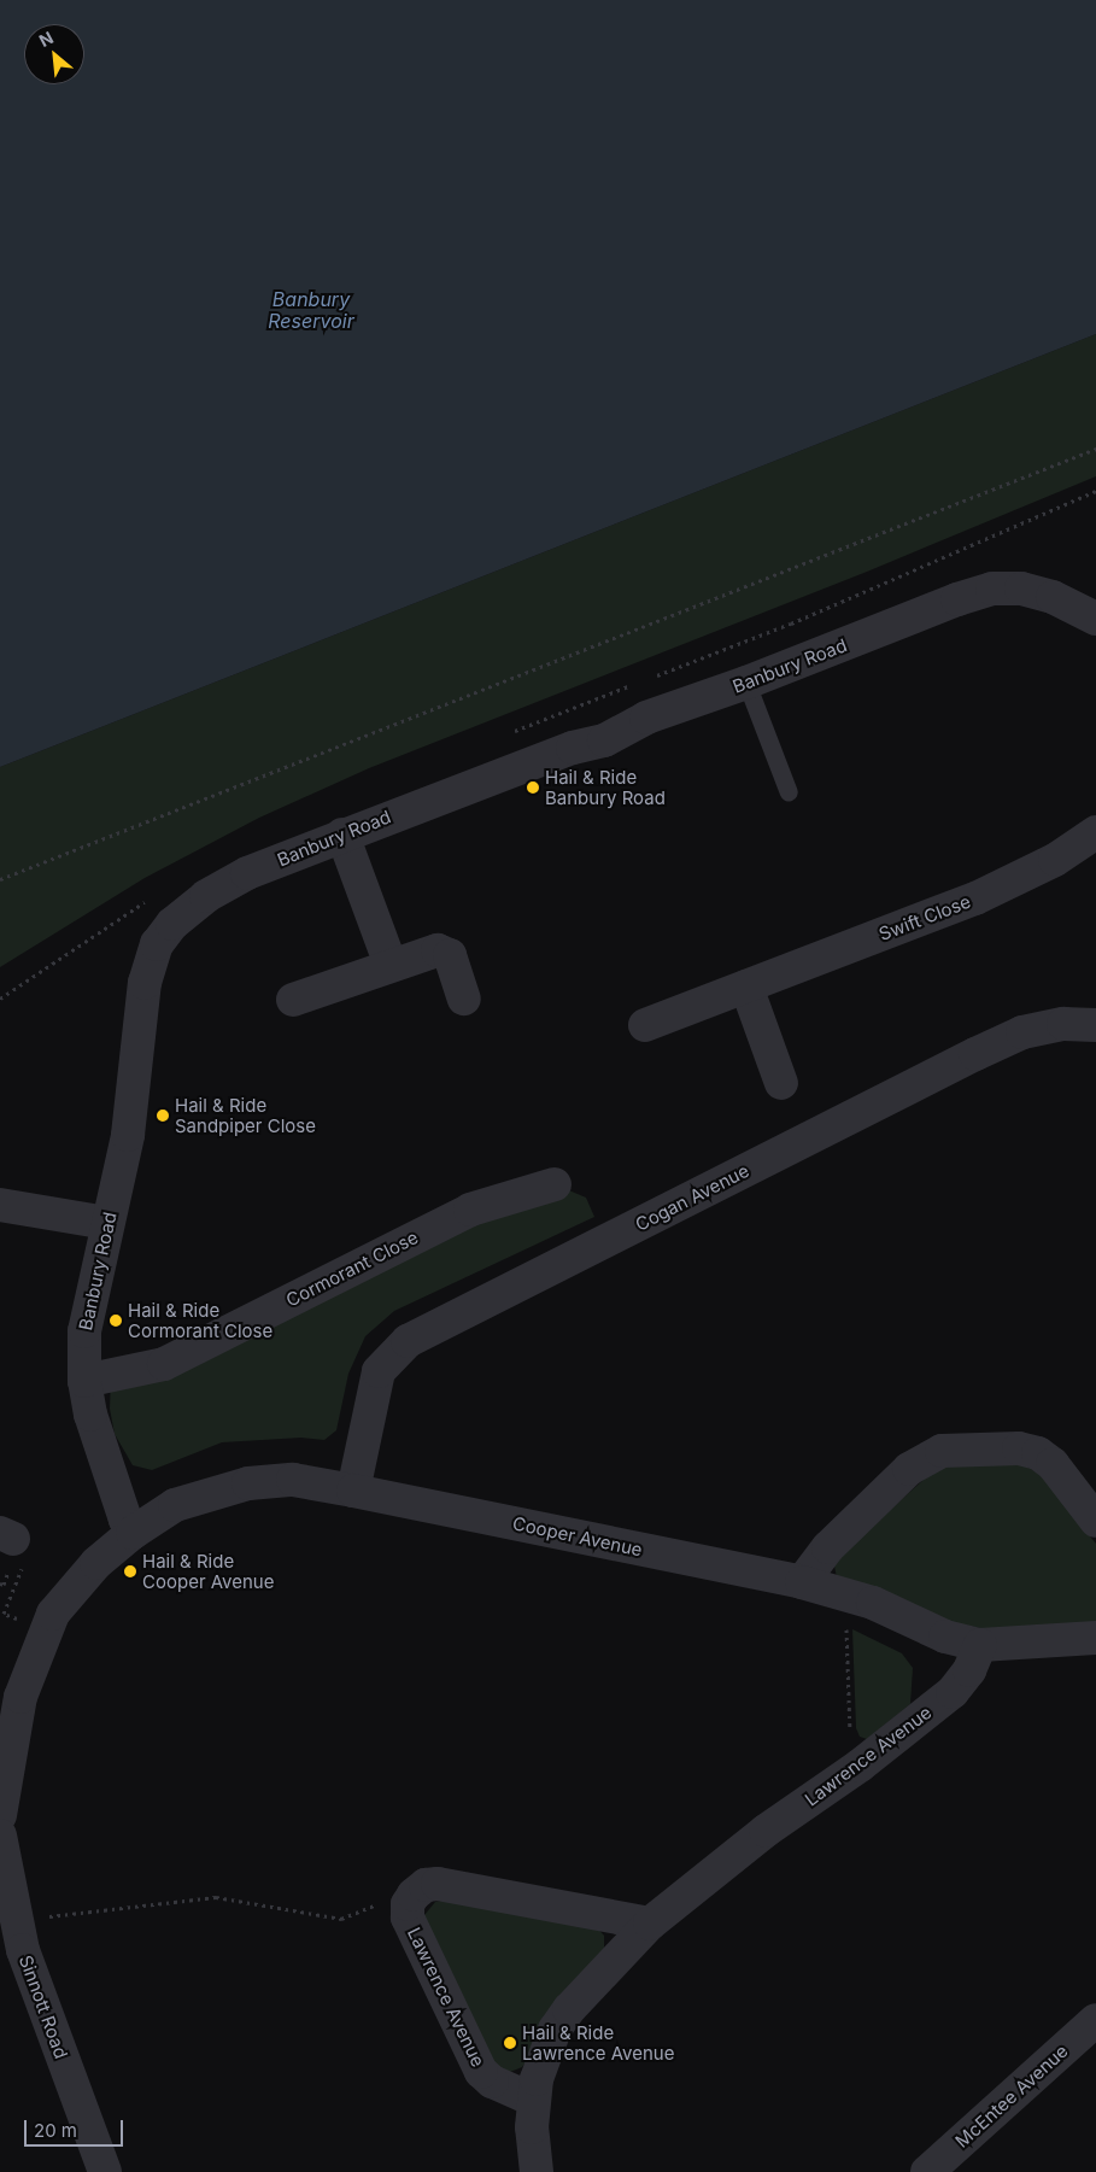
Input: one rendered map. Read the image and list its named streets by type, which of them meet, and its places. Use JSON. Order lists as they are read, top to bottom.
{
  "streets": {
    "street": [
      "Banbury Road",
      "Swift Close",
      "Cogan Avenue",
      "Cormorant Close",
      "Cooper Avenue",
      "Lawrence Avenue",
      "Sinnott Road",
      "McEntee Avenue"
    ]
  },
  "crossings": [
    ["Banbury Road", "Cormorant Close"],
    ["Banbury Road", "Cooper Avenue"],
    ["Cogan Avenue", "Cooper Avenue"],
    ["Cooper Avenue", "Lawrence Avenue"]
  ],
  "water": ["Banbury Reservoir"],
  "places": [
    "Hail & Ride Banbury Road",
    "Hail & Ride Sandpiper Close",
    "Hail & Ride Cormorant Close",
    "Hail & Ride Cooper Avenue",
    "Hail & Ride Lawrence Avenue"
  ],
  "scale_bar": "20 m",
  "north": "top left"
}
